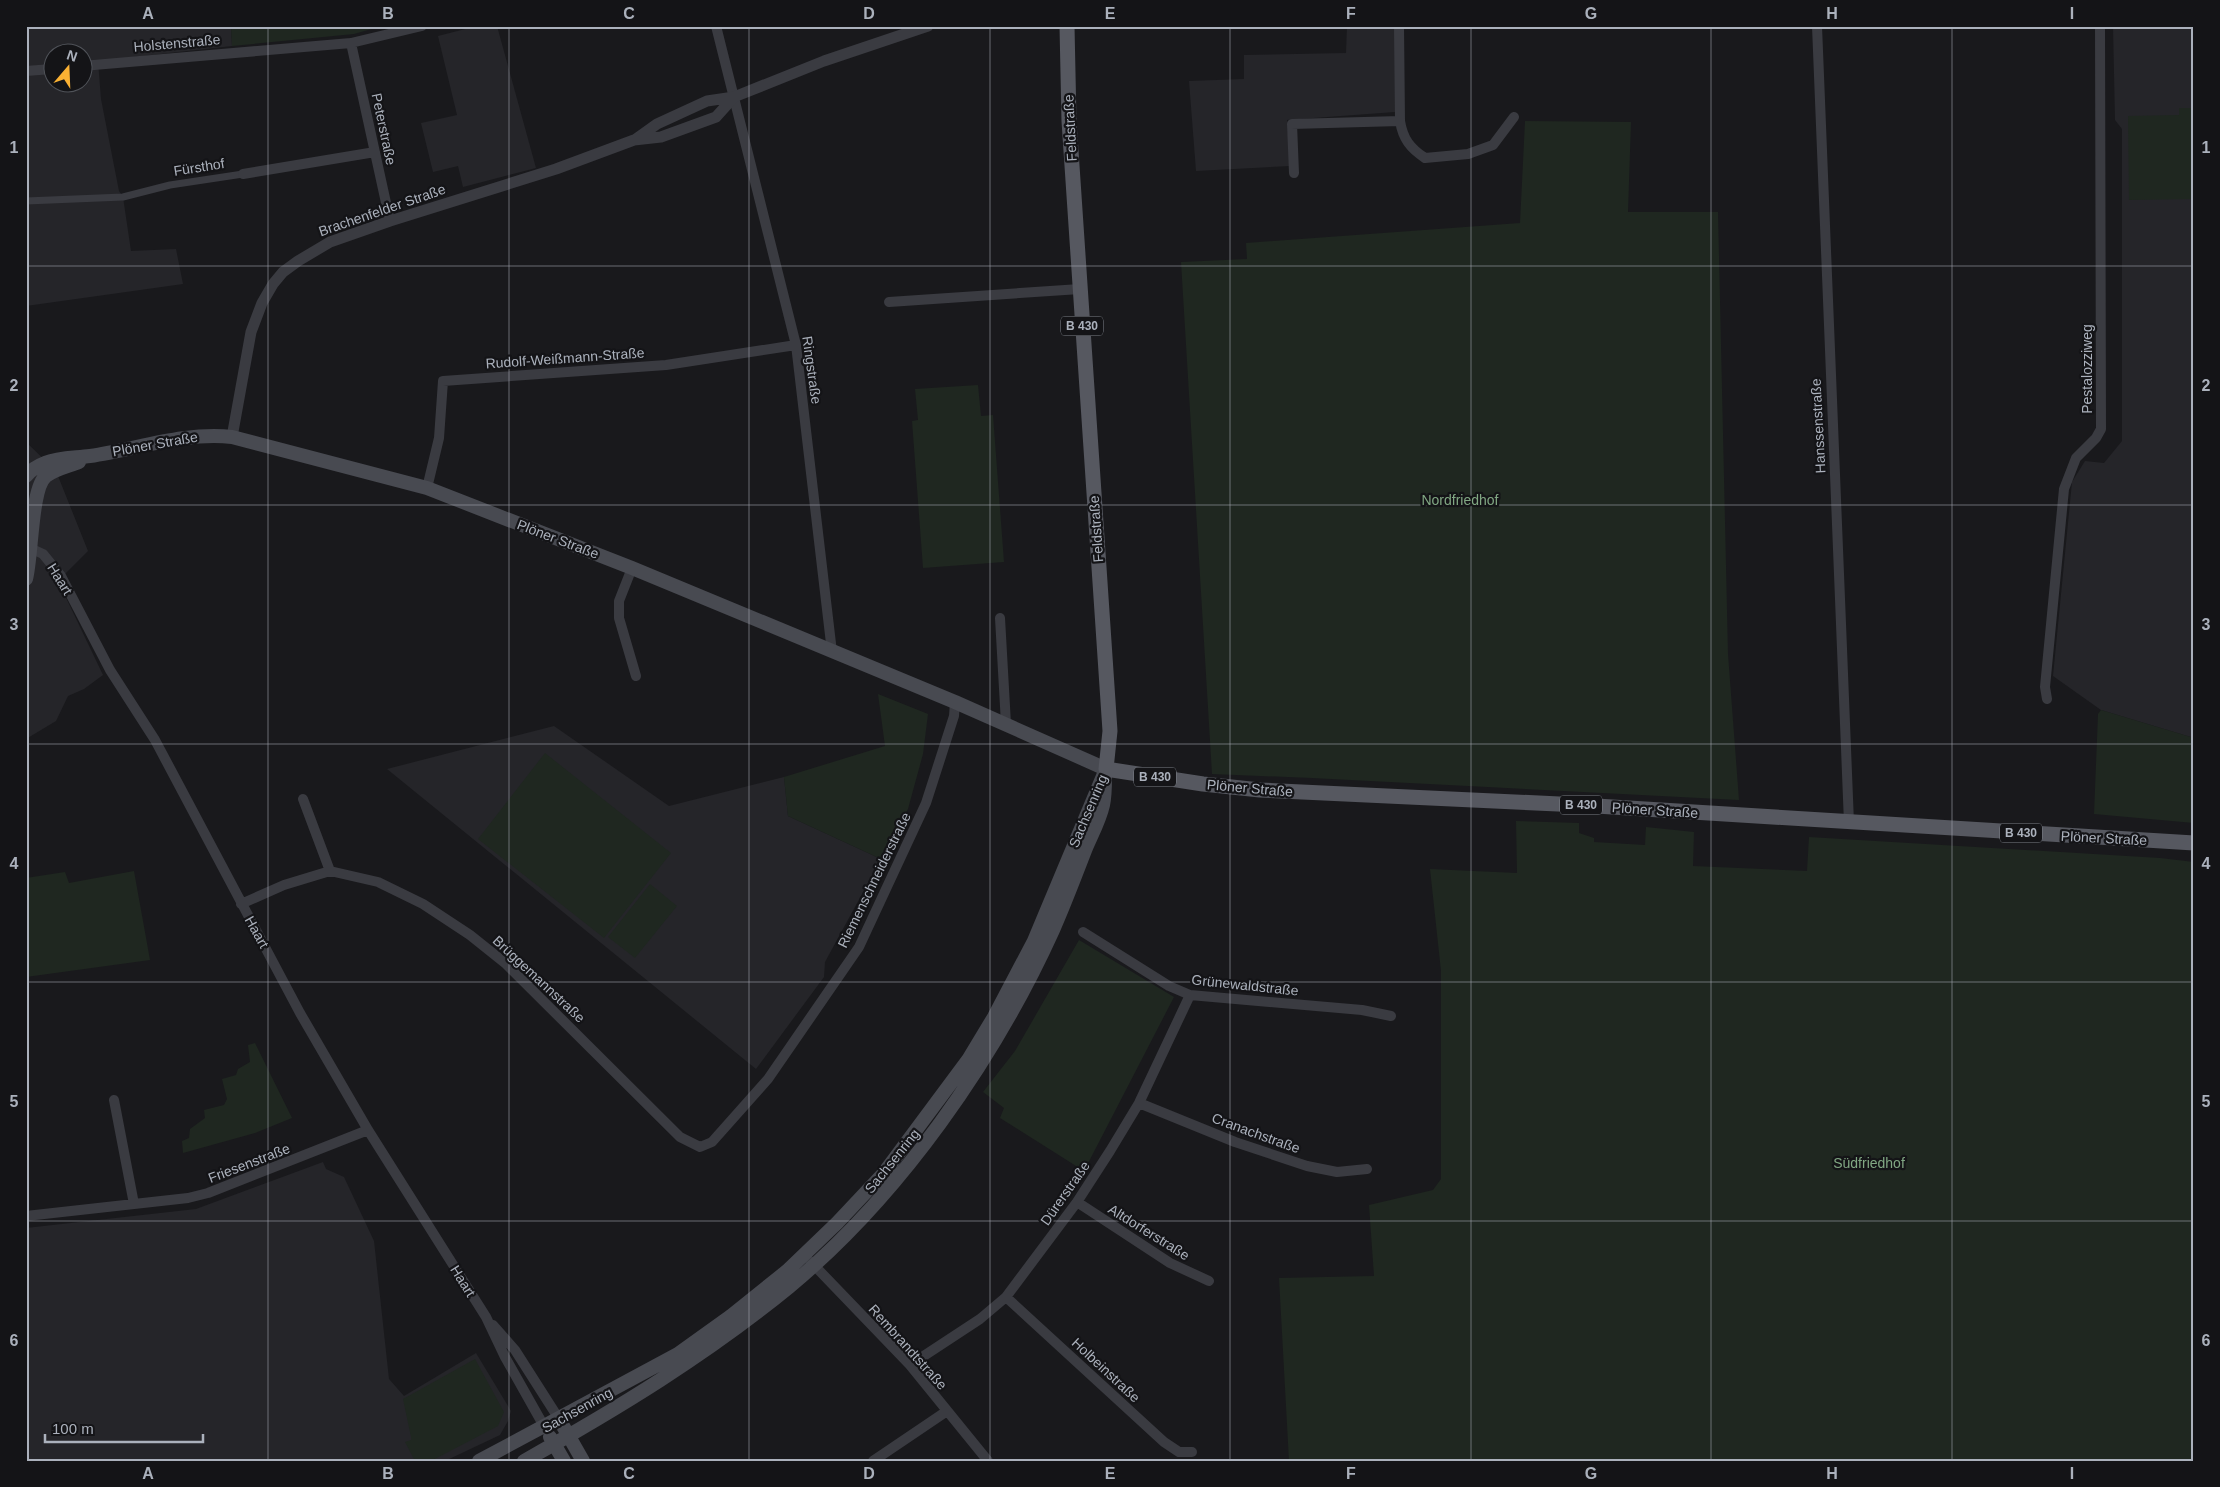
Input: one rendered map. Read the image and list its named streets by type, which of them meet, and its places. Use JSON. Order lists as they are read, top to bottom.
{
  "streets": {
    "main road": [
      "Feldstraße",
      "B 430",
      "Plöner Straße",
      "Haart",
      "Sachsenring"
    ],
    "street": [
      "Holstenstraße",
      "Peterstraße",
      "Fürsthof",
      "Brachenfelder Straße",
      "Rudolf-Weißmann-Straße",
      "Pestalozziweg",
      "Ringstraße",
      "Hanssenstraße",
      "Riemenschneiderstraße",
      "Brüggemannstraße",
      "Grünewaldstraße",
      "Cranachstraße",
      "Friesenstraße",
      "Dürerstraße",
      "Altdorferstraße",
      "Rembrandtstraße",
      "Holbeinstraße"
    ]
  },
  "crossings": [
    ["Holstenstraße", "Peterstraße"],
    ["Feldstraße", "Plöner Straße"],
    ["Feldstraße", "Sachsenring"],
    ["Peterstraße", "Fürsthof"],
    ["Peterstraße", "Brachenfelder Straße"],
    ["Brachenfelder Straße", "Ringstraße"],
    ["Brachenfelder Straße", "Plöner Straße"],
    ["Rudolf-Weißmann-Straße", "Ringstraße"],
    ["Rudolf-Weißmann-Straße", "Plöner Straße"],
    ["Ringstraße", "Plöner Straße"],
    ["Hanssenstraße", "Plöner Straße"],
    ["Plöner Straße", "Sachsenring"],
    ["Plöner Straße", "Riemenschneiderstraße"],
    ["Haart", "Sachsenring"],
    ["Haart", "Brüggemannstraße"],
    ["Haart", "Friesenstraße"],
    ["Sachsenring", "Rembrandtstraße"],
    ["Riemenschneiderstraße", "Brüggemannstraße"],
    ["Grünewaldstraße", "Dürerstraße"],
    ["Cranachstraße", "Dürerstraße"],
    ["Dürerstraße", "Altdorferstraße"],
    ["Dürerstraße", "Rembrandtstraße"],
    ["Dürerstraße", "Holbeinstraße"]
  ],
  "parks": ["Nordfriedhof", "Südfriedhof"],
  "scale_bar": "100 m",
  "north": "top",
  "grid": {
    "columns": [
      "A",
      "B",
      "C",
      "D",
      "E",
      "F",
      "G",
      "H",
      "I"
    ],
    "rows": [
      "1",
      "2",
      "3",
      "4",
      "5",
      "6"
    ]
  }
}
